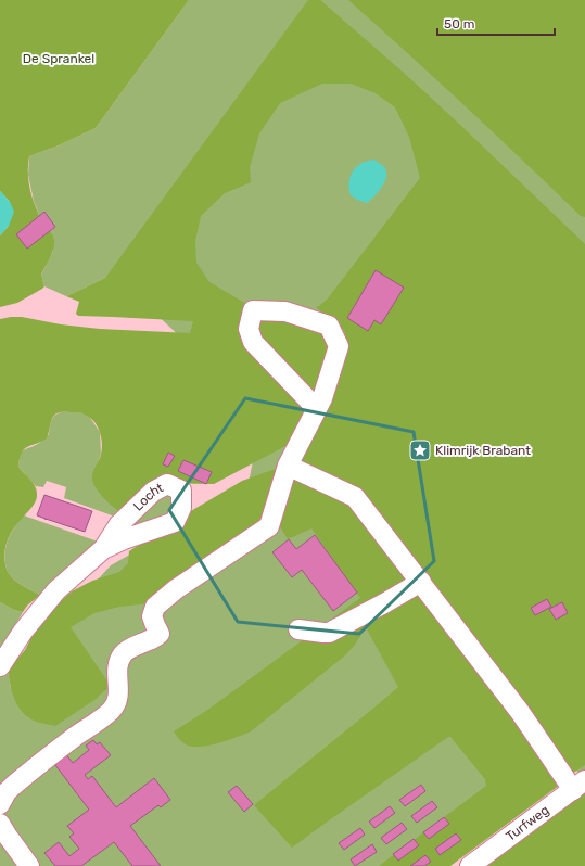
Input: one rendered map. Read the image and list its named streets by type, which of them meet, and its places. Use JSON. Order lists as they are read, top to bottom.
{
  "streets": {
    "street": ["Turfweg"]
  },
  "parks": ["De Sprankel"],
  "places": {
    "place": ["Klimrijk Brabant"]
  },
  "scale_bar": "50 m"
}
